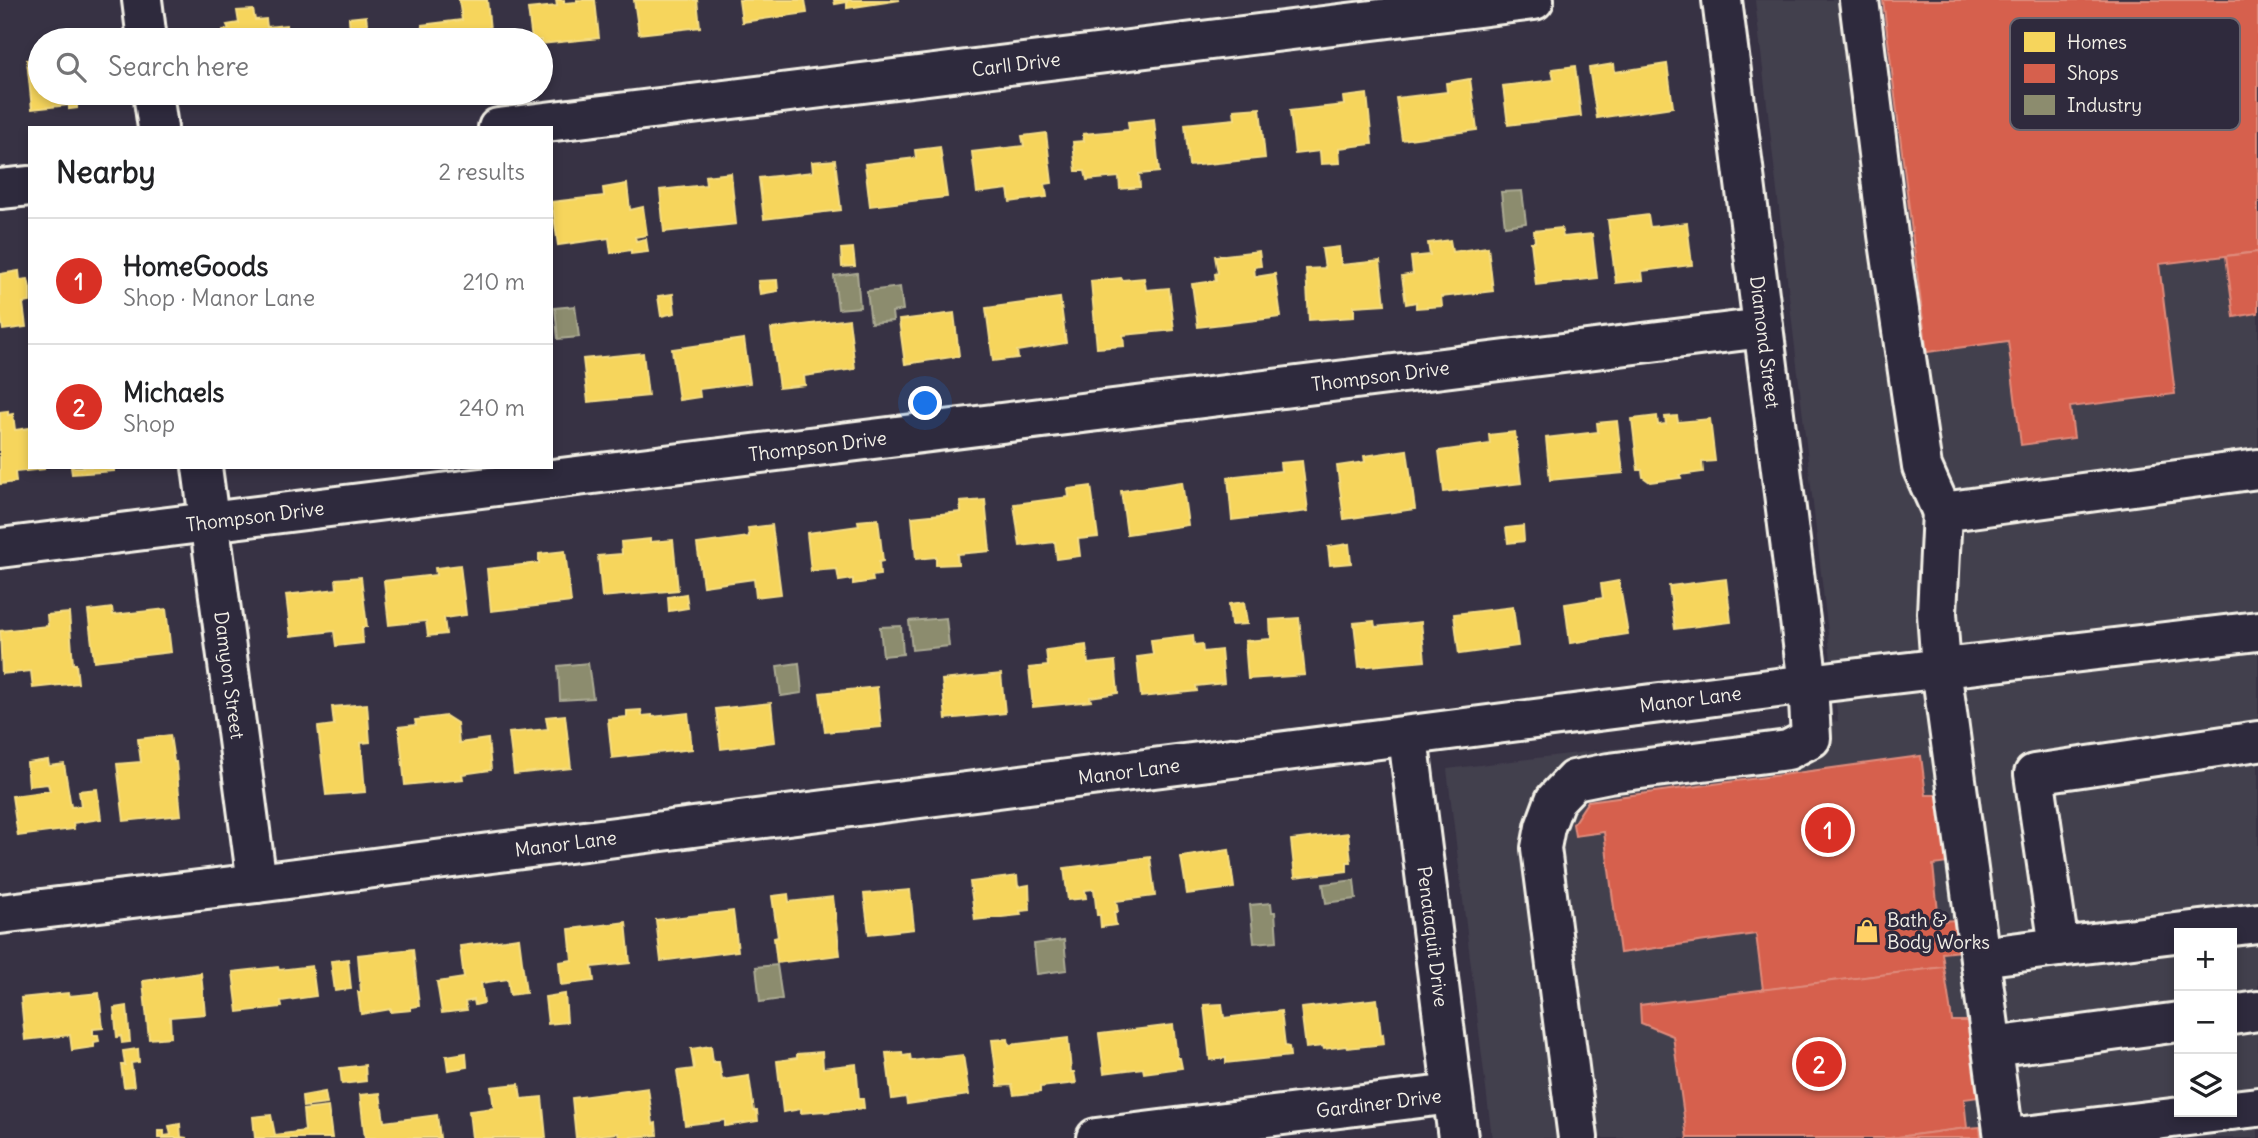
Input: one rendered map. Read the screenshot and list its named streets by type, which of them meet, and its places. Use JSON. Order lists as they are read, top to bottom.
{
  "streets": {
    "street": [
      "Carll Drive",
      "Diamond Street",
      "Thompson Drive",
      "Damyon Street",
      "Manor Lane",
      "Penataquit Drive",
      "Gardiner Drive"
    ]
  },
  "crossings": [
    ["Diamond Street", "Thompson Drive"],
    ["Diamond Street", "Manor Lane"],
    ["Thompson Drive", "Damyon Street"],
    ["Damyon Street", "Manor Lane"],
    ["Manor Lane", "Penataquit Drive"],
    ["Penataquit Drive", "Gardiner Drive"]
  ],
  "places": {
    "shop": ["Bath & Body Works"]
  },
  "legend": ["Homes", "Shops", "Industry"],
  "page": {
    "search": "Search here",
    "heading": ["Nearby", "2 results"],
    "list": [
      {
        "mark": "1",
        "name": "HomeGoods",
        "note": "Shop · Manor Lane",
        "value": "210 m"
      },
      {
        "mark": "2",
        "name": "Michaels",
        "note": "Shop",
        "value": "240 m"
      }
    ],
    "pins": ["1", "2"],
    "map_buttons": ["+", "−"]
  }
}
